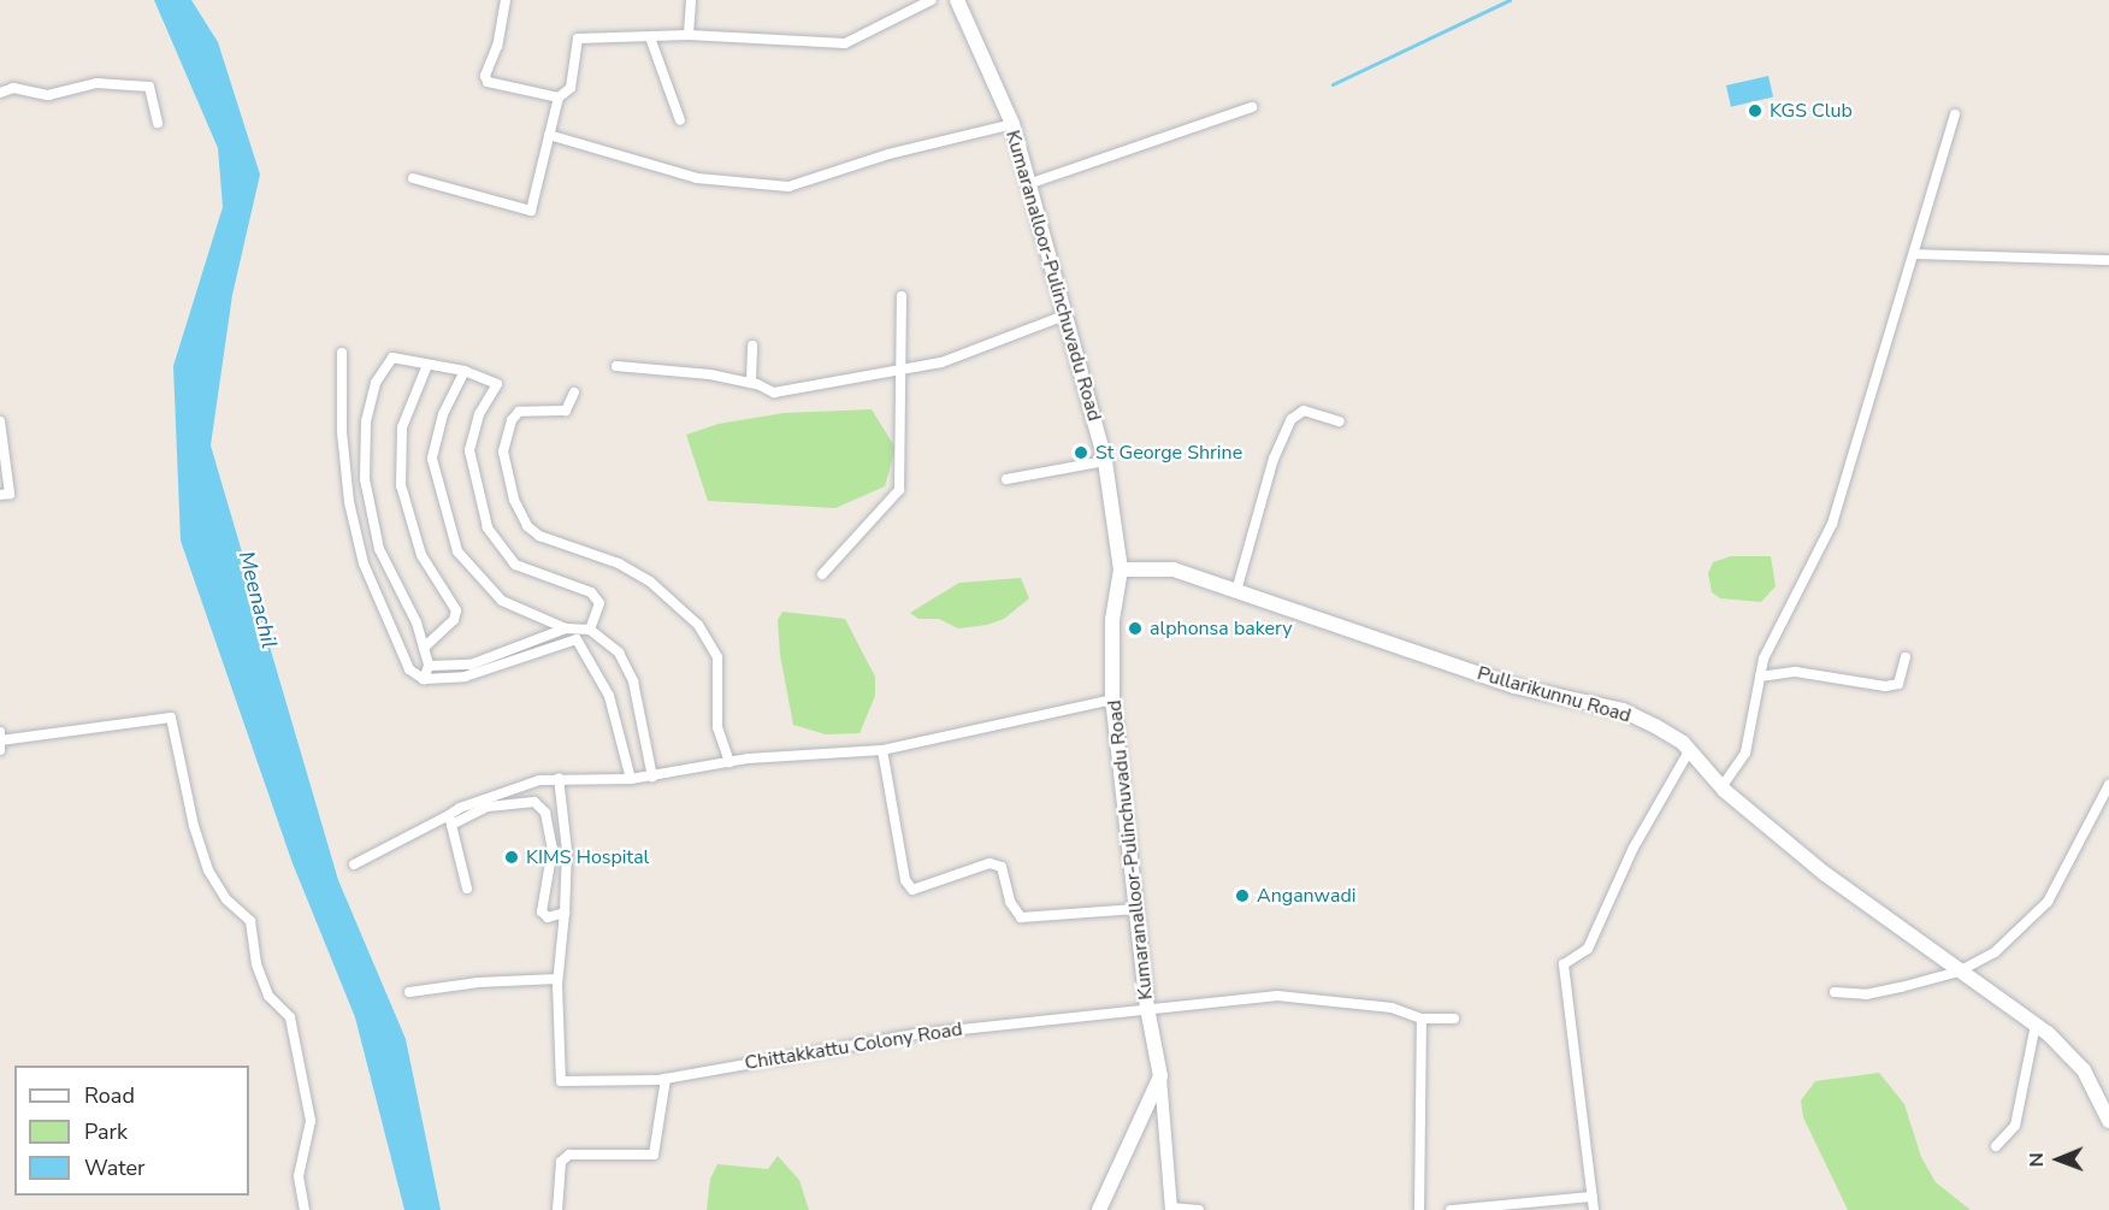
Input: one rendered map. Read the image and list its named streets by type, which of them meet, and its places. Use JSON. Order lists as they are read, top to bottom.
{
  "streets": {
    "main road": ["Kumaranalloor-Pulinchuvadu Road", "Pullarikunnu Road"],
    "street": ["Chittakkattu Colony Road"]
  },
  "crossings": [
    ["Kumaranalloor-Pulinchuvadu Road", "Pullarikunnu Road"],
    ["Kumaranalloor-Pulinchuvadu Road", "Chittakkattu Colony Road"]
  ],
  "water": ["Meenachil"],
  "places": [
    "KGS Club",
    "St George Shrine",
    "alphonsa bakery",
    "KIMS Hospital",
    "Anganwadi"
  ],
  "legend": ["Road", "Park", "Water"],
  "north": "left"
}
